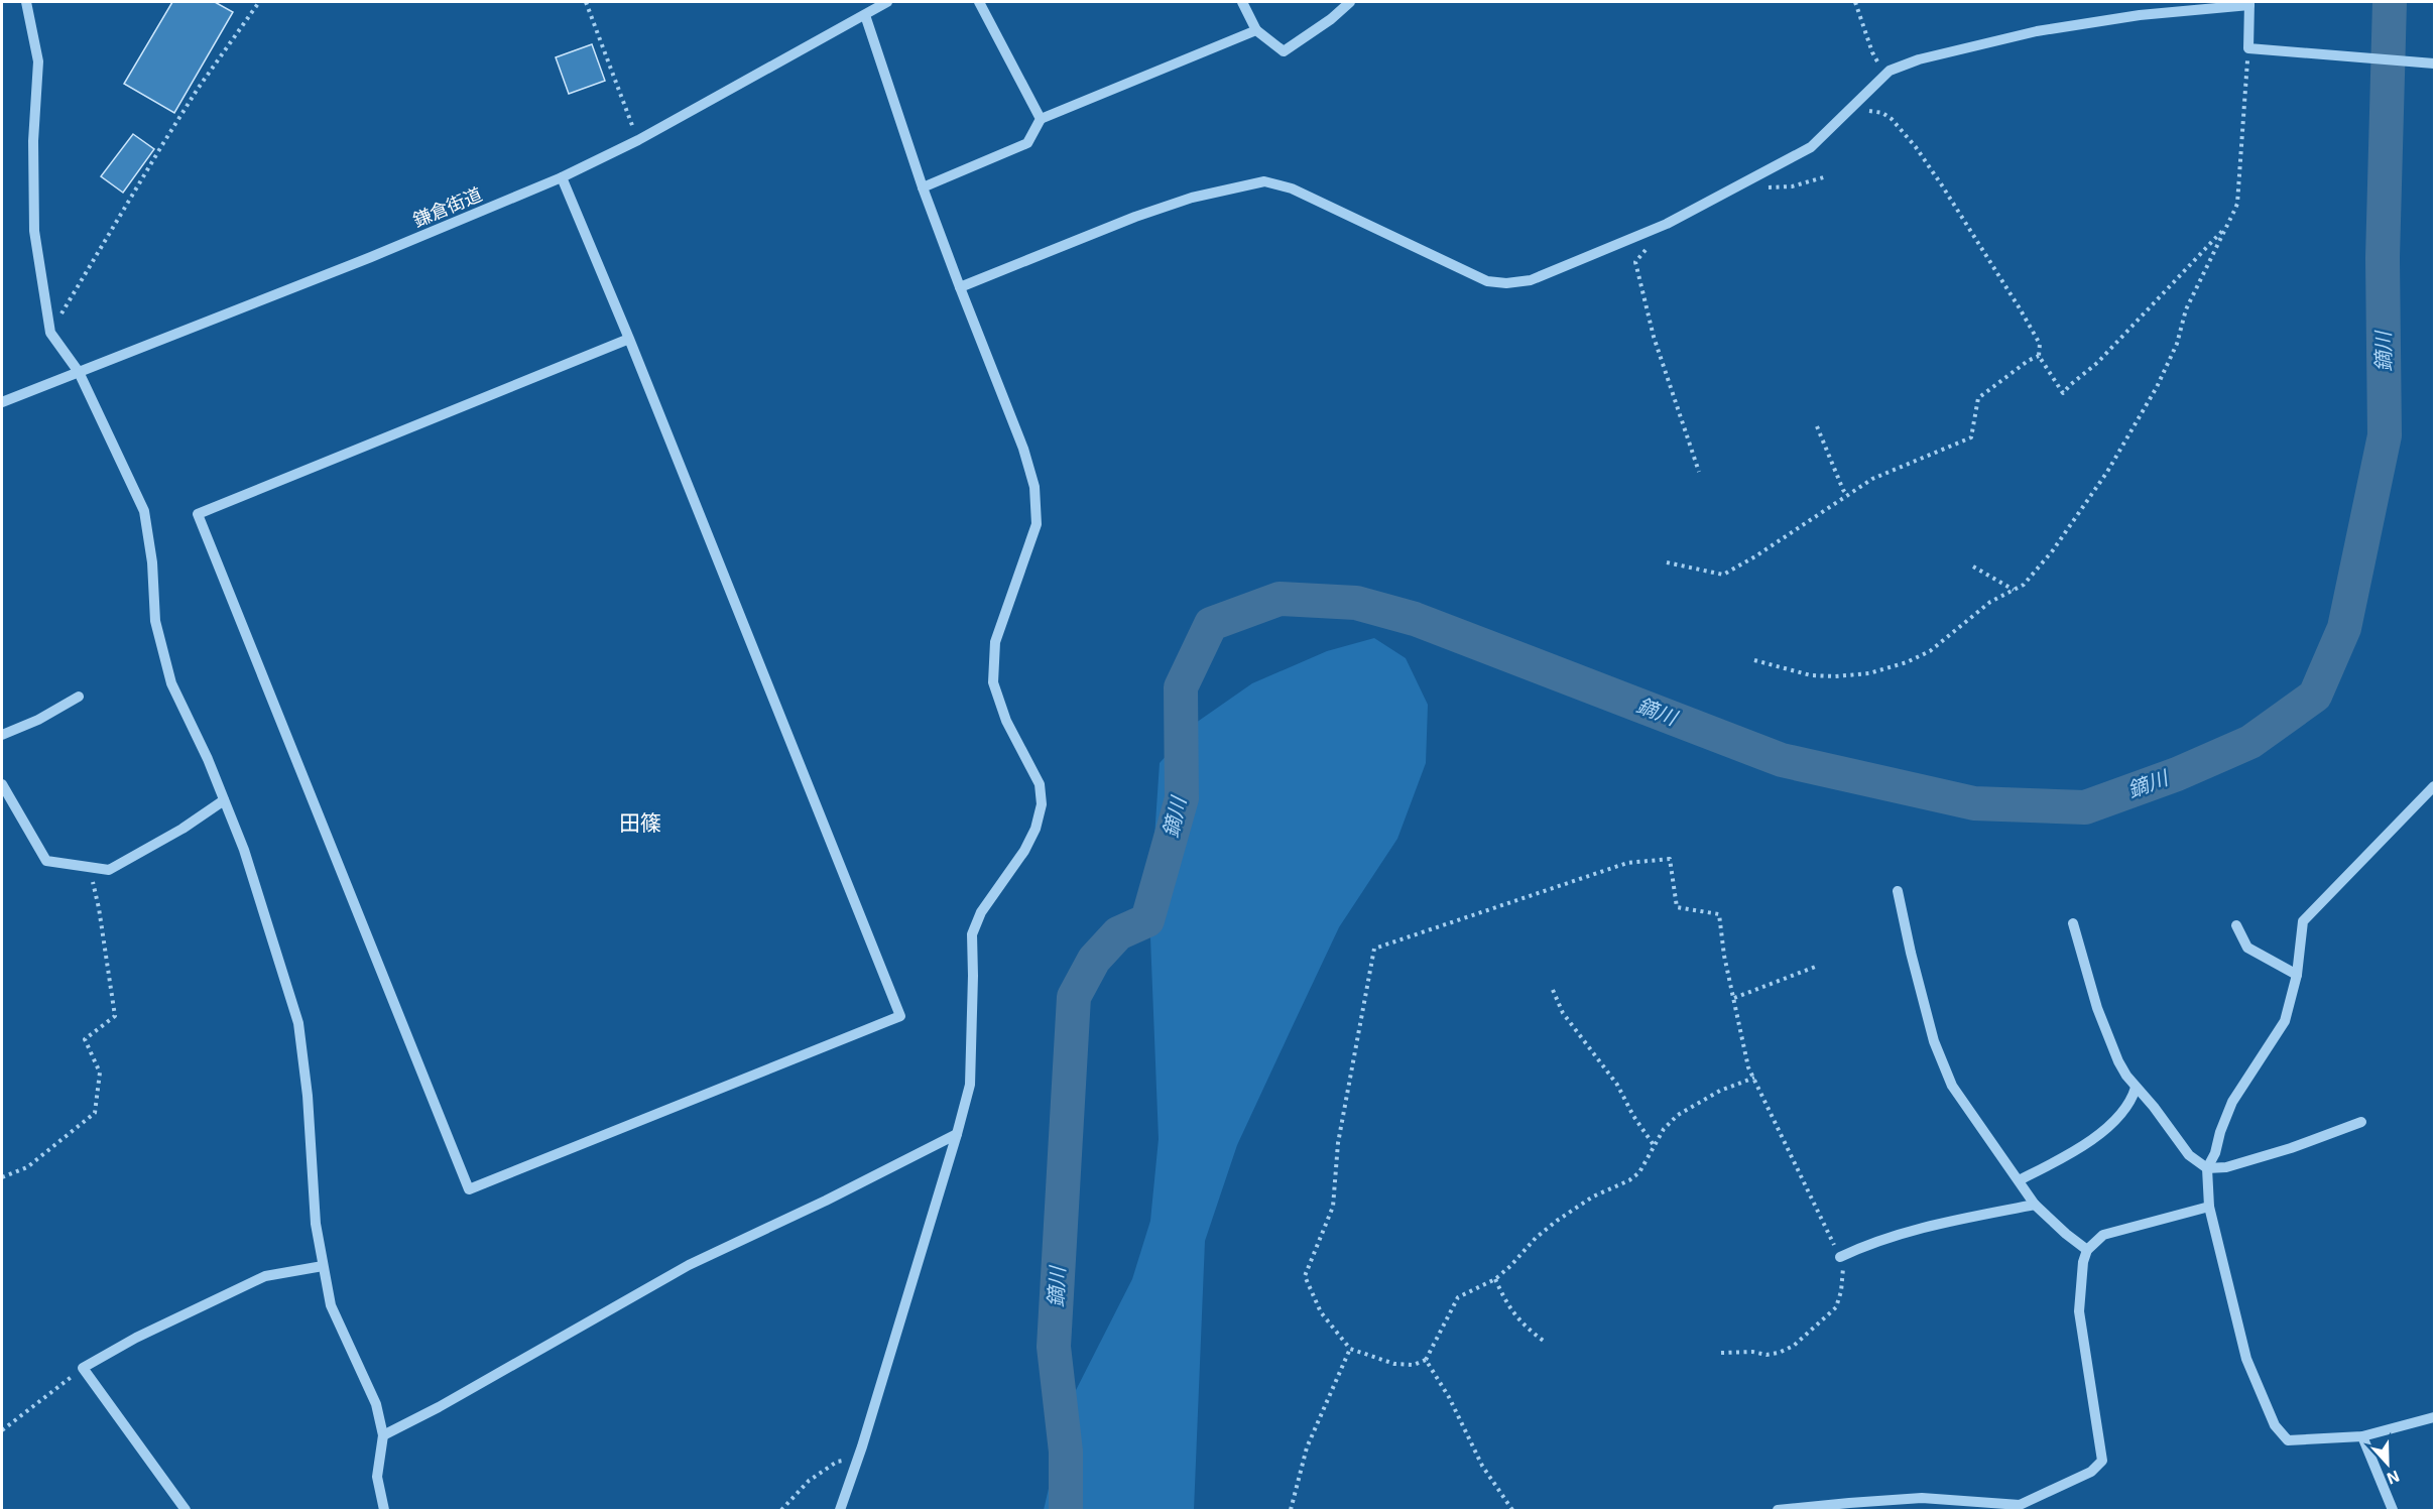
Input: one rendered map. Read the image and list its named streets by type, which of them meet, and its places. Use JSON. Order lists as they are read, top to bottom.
{
  "streets": {
    "street": ["鎌倉街道"]
  },
  "districts": ["田篠"],
  "water": ["鏑川"],
  "north": "bottom"
}
